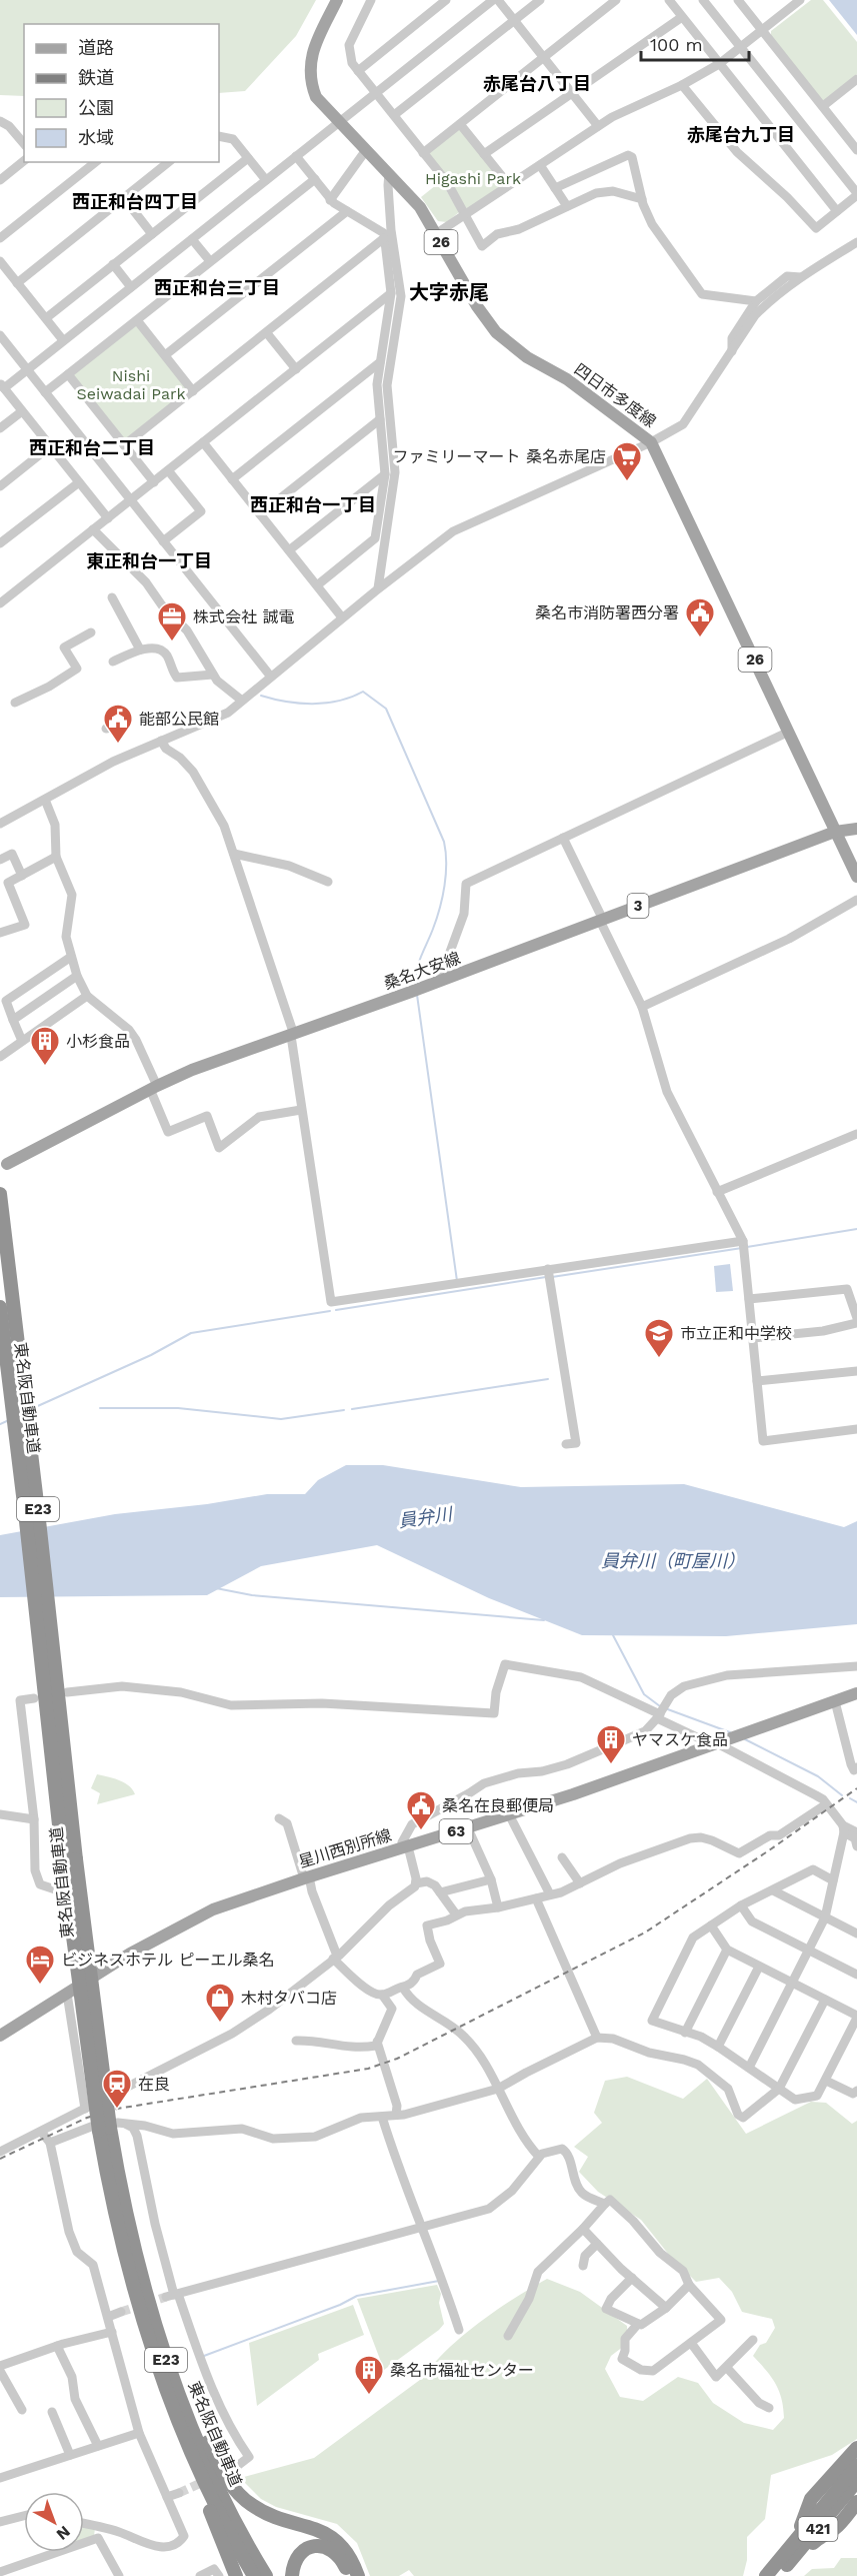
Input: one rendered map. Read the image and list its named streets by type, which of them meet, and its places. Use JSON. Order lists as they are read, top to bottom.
{
  "streets": {
    "highway": ["東名阪自動車道", "E23", "421"],
    "main road": [
      "26",
      "四日市多度線",
      "3",
      "桑名大安線",
      "63",
      "星川西別所線"
    ]
  },
  "crossings": [
    ["四日市多度線", "桑名大安線"]
  ],
  "districts": [
    "赤尾台八丁目",
    "赤尾台九丁目",
    "西正和台四丁目",
    "西正和台三丁目",
    "大字赤尾",
    "西正和台二丁目",
    "西正和台一丁目",
    "東正和台一丁目"
  ],
  "water": ["員弁川", "員弁川（町屋川）"],
  "parks": ["Higashi Park", "Nishi Seiwadai Park"],
  "places": {
    "supermarket": ["ファミリーマート 桑名赤尾店"],
    "public building": ["桑名市消防署西分署", "能部公民館", "桑名在良郵便局"],
    "office": ["株式会社 誠電"],
    "building": ["小杉食品", "ヤマスケ食品", "桑名市福祉センター"],
    "school or university": ["市立正和中学校"],
    "hotel": ["ビジネスホテル ピーエル桑名"],
    "shop": ["木村タバコ店"],
    "station": ["在良"]
  },
  "legend": [
    "道路",
    "鉄道",
    "公園",
    "水域"
  ],
  "scale_bar": "100 m",
  "north": "bottom right"
}
